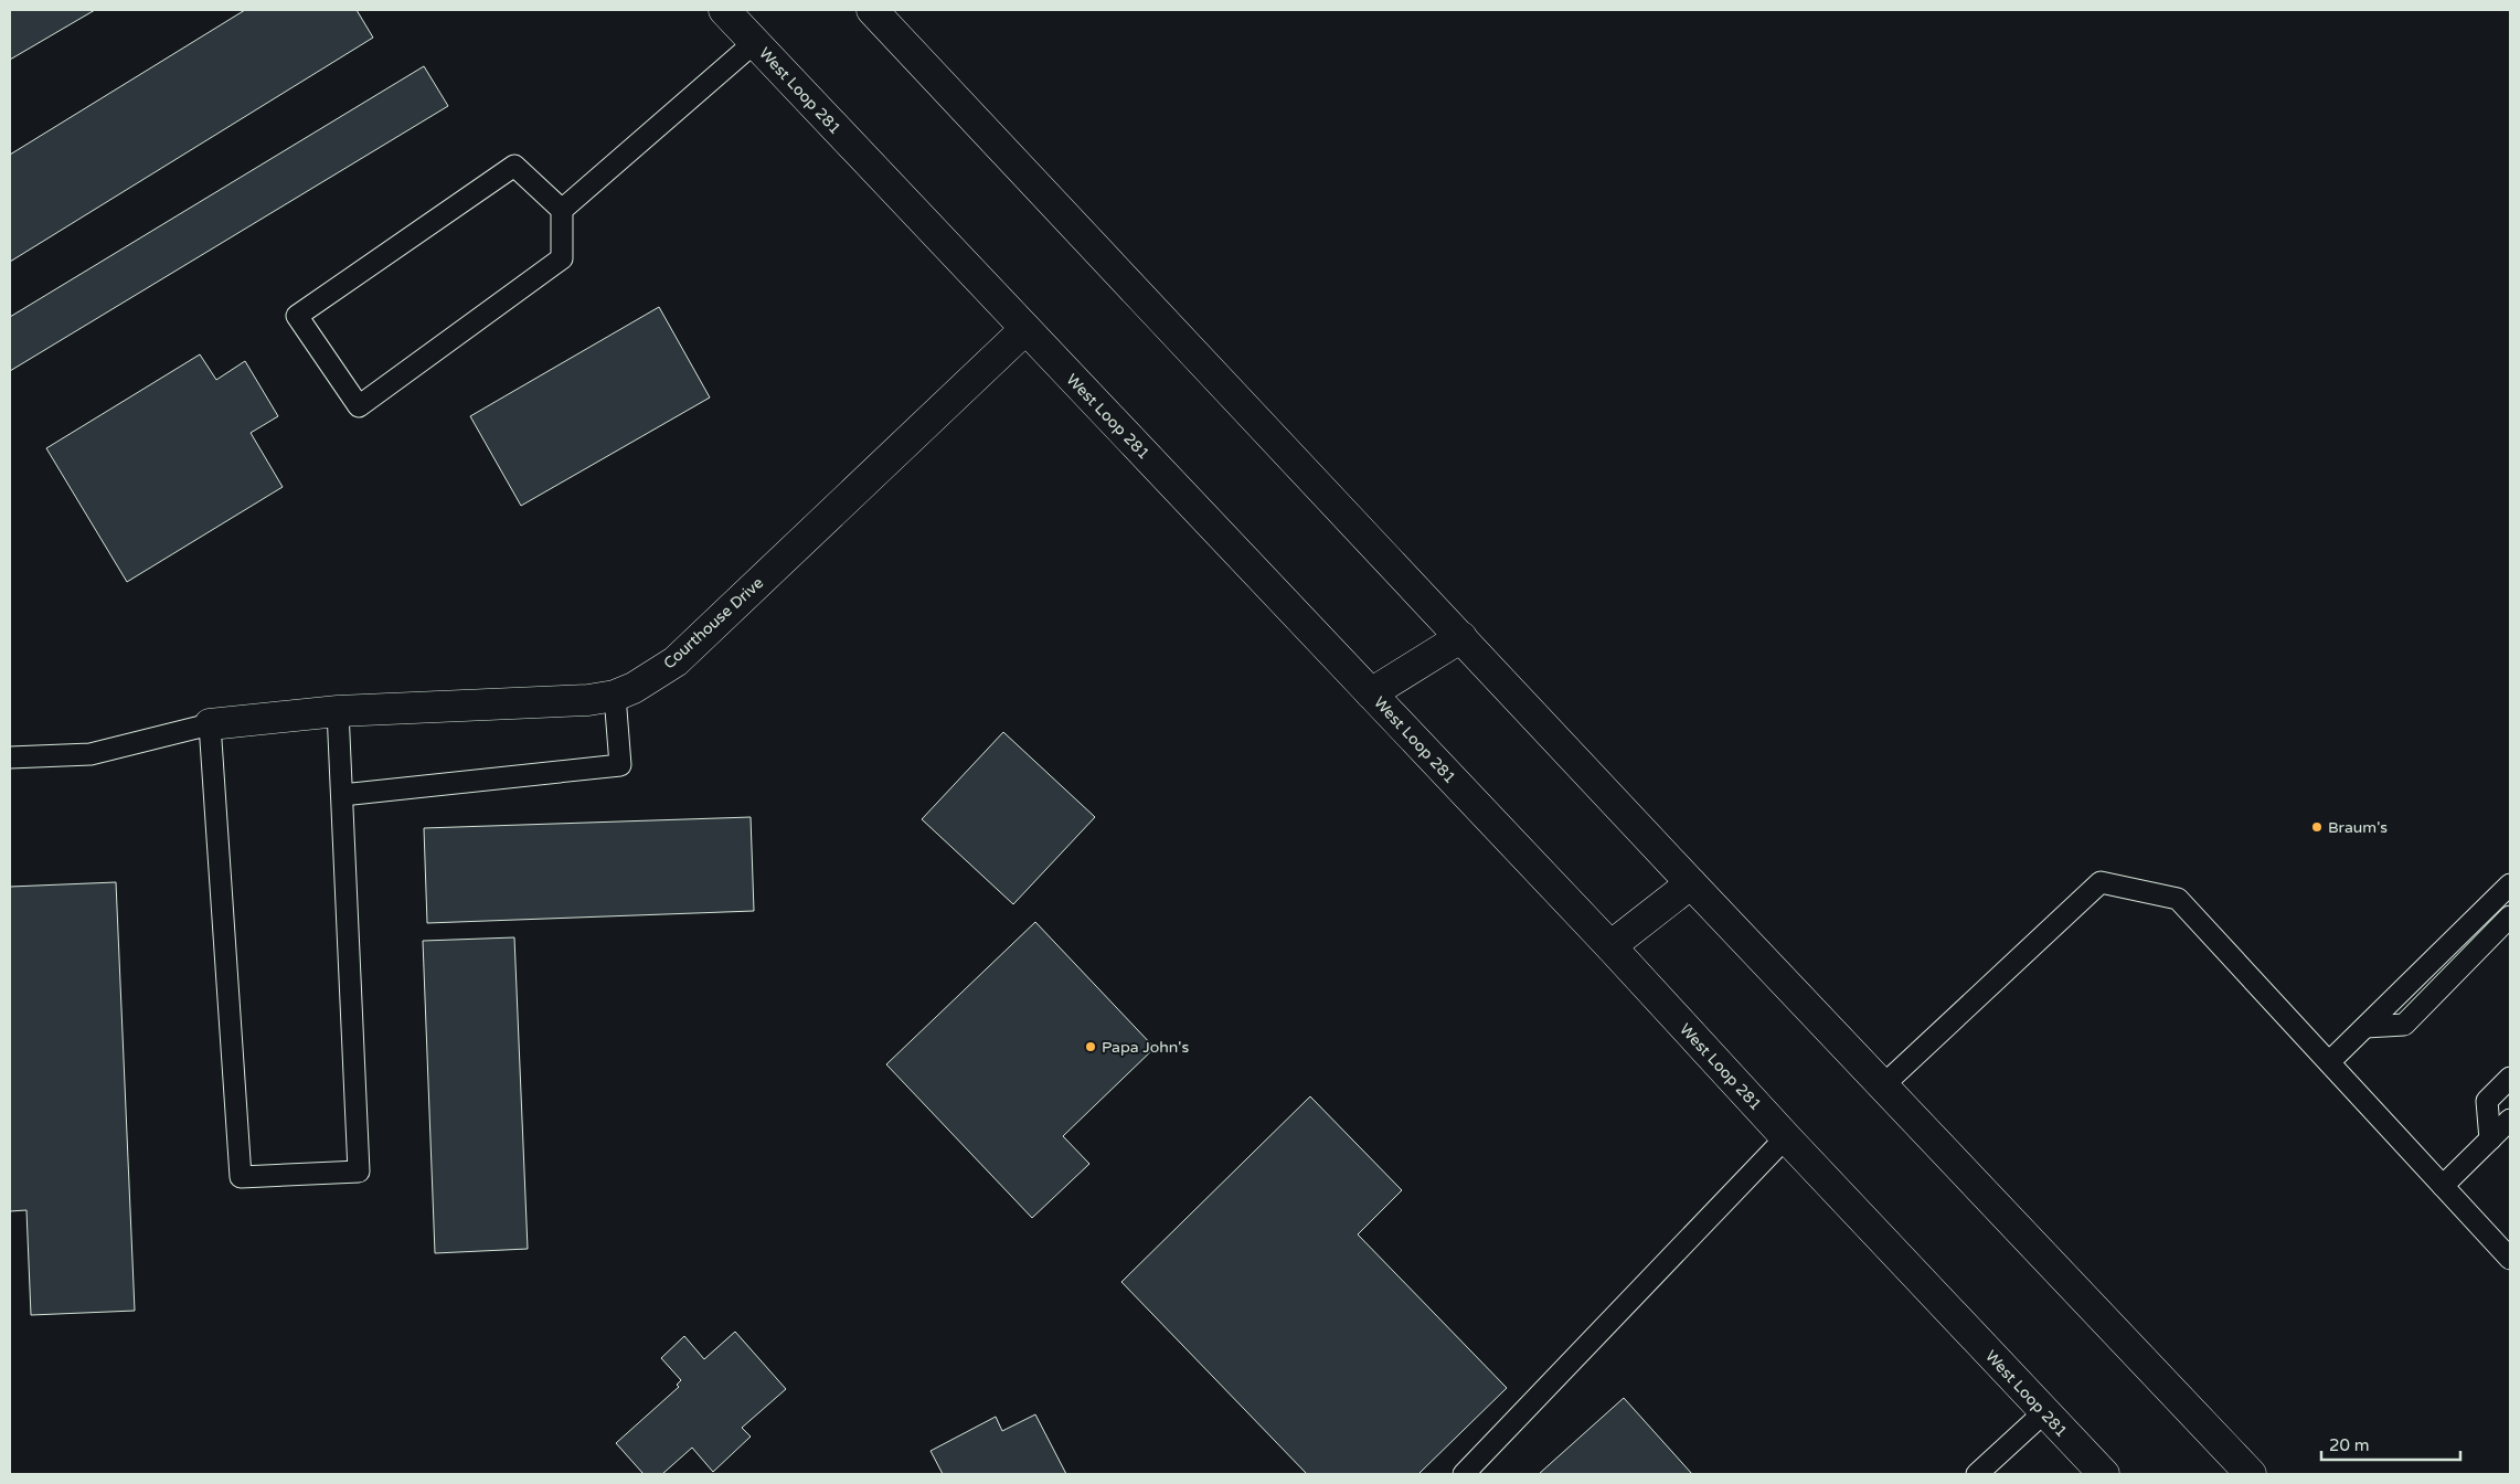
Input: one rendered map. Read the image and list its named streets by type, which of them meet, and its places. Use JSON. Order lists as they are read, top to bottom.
{
  "streets": {
    "main road": ["West Loop 281", "Courthouse Drive"]
  },
  "crossings": [
    ["West Loop 281", "Courthouse Drive"]
  ],
  "places": ["Braum's", "Papa John's"],
  "scale_bar": "20 m"
}
